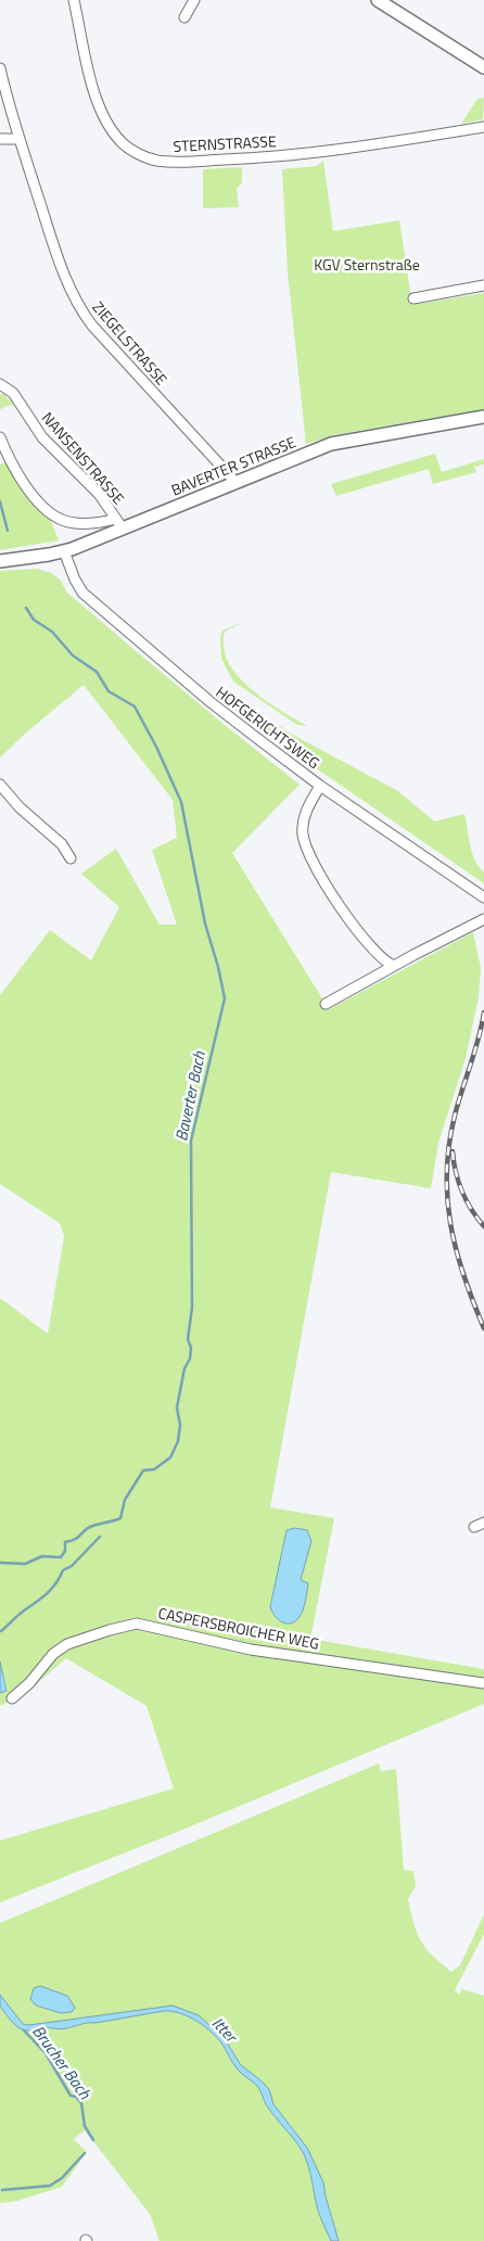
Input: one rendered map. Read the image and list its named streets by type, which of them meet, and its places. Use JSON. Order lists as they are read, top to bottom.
{
  "streets": {
    "main road": ["BAVERTER STRASSE"],
    "street": [
      "STERNSTRASSE",
      "ZIEGELSTRASSE",
      "NANSENSTRASSE",
      "HOFGERICHTSWEG",
      "CASPERSBROICHER WEG"
    ]
  },
  "crossings": [
    ["ZIEGELSTRASSE", "BAVERTER STRASSE"],
    ["NANSENSTRASSE", "BAVERTER STRASSE"],
    ["BAVERTER STRASSE", "HOFGERICHTSWEG"]
  ],
  "water": ["Baverter Bach", "Itter", "Brucher Bach"],
  "parks": ["KGV Sternstraße"]
}
